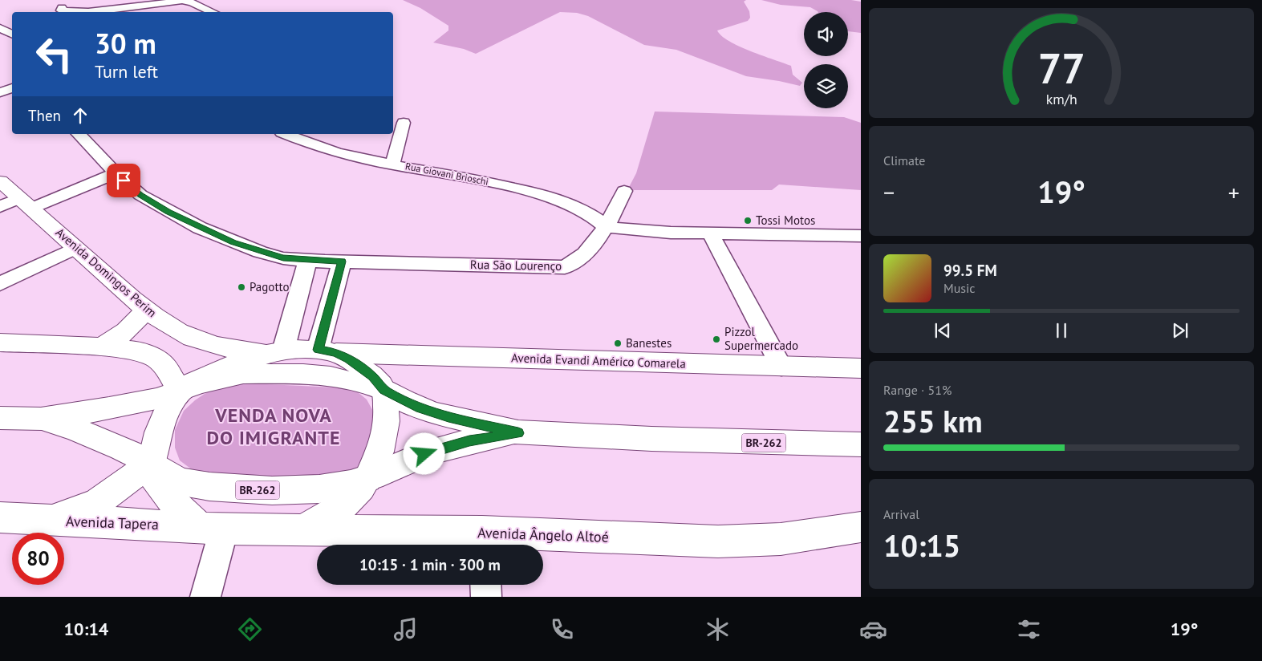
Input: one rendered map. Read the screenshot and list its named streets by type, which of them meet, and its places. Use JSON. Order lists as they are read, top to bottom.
{
  "streets": {
    "main road": [
      "Avenida Domingos Perim",
      "Avenida Evandi Américo Comarela",
      "BR-262",
      "Avenida Tapera",
      "Avenida Ângelo Altoé"
    ],
    "street": ["Rua Giovani Brioschi", "Rua São Lourenço"]
  },
  "crossings": [
    ["Rua Giovani Brioschi", "Rua São Lourenço"],
    ["Avenida Domingos Perim", "Avenida Evandi Américo Comarela"],
    ["Avenida Tapera", "Avenida Ângelo Altoé"]
  ],
  "districts": ["VENDA NOVA DO IMIGRANTE"],
  "places": [
    "Tossi Motos",
    "Pagotto",
    "Pizzol Supermercado",
    "Banestes"
  ],
  "page": {
    "turn": ["30 m", "Turn left"],
    "then": "Then",
    "tile": [
      "Climate",
      ["Range · 51%", "255 km"],
      ["Arrival", "10:15"]
    ],
    "heat": ["−", "19°", "+"],
    "song": ["99.5 FM", "Music"],
    "limit": "80",
    "trip": "10:15 · 1 min · 300 m",
    "tabs": ["10:14", "19°"],
    "gauge": ["77", "km/h"]
  }
}
